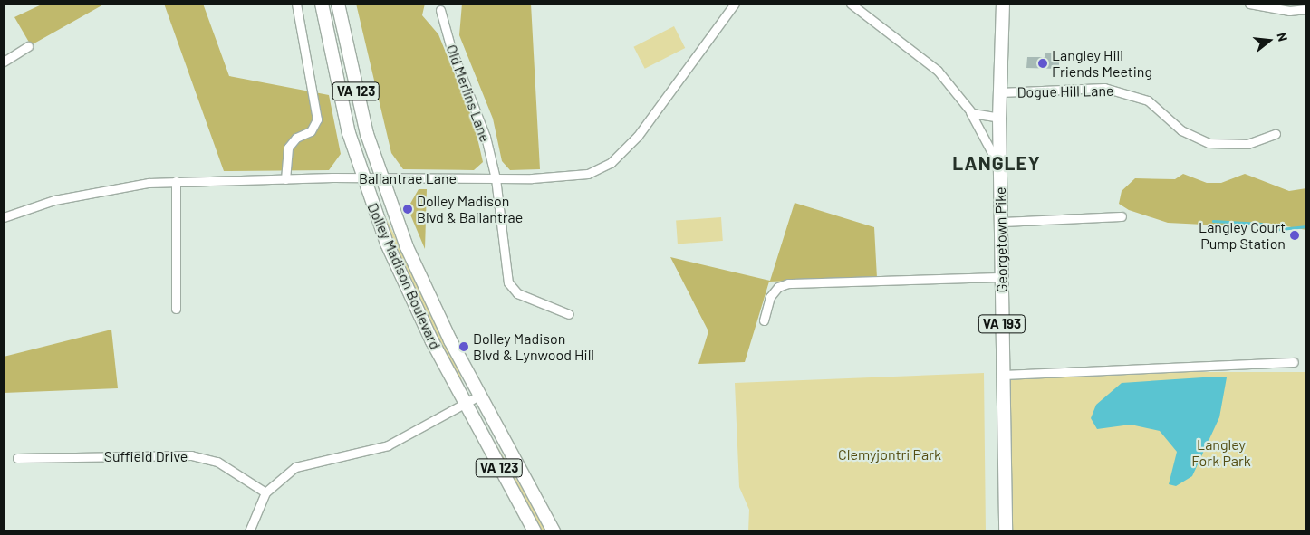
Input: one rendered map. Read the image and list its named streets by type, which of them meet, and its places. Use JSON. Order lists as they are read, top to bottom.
{
  "streets": {
    "main road": [
      "VA 123",
      "Georgetown Pike",
      "Dolley Madison Boulevard",
      "VA 193"
    ],
    "street": [
      "Dogue Hill Lane",
      "Old Merlins Lane",
      "Ballantrae Lane",
      "Suffield Drive"
    ]
  },
  "crossings": [
    ["Dogue Hill Lane", "Georgetown Pike"],
    ["Old Merlins Lane", "Ballantrae Lane"],
    ["Ballantrae Lane", "Dolley Madison Boulevard"]
  ],
  "districts": ["LANGLEY"],
  "parks": ["Langley Fork Park", "Clemyjontri Park"],
  "places": [
    "Langley Hill Friends Meeting",
    "Dolley Madison Blvd & Ballantrae",
    "Langley Court Pump Station",
    "Dolley Madison Blvd & Lynwood Hill"
  ],
  "north": "right"
}
